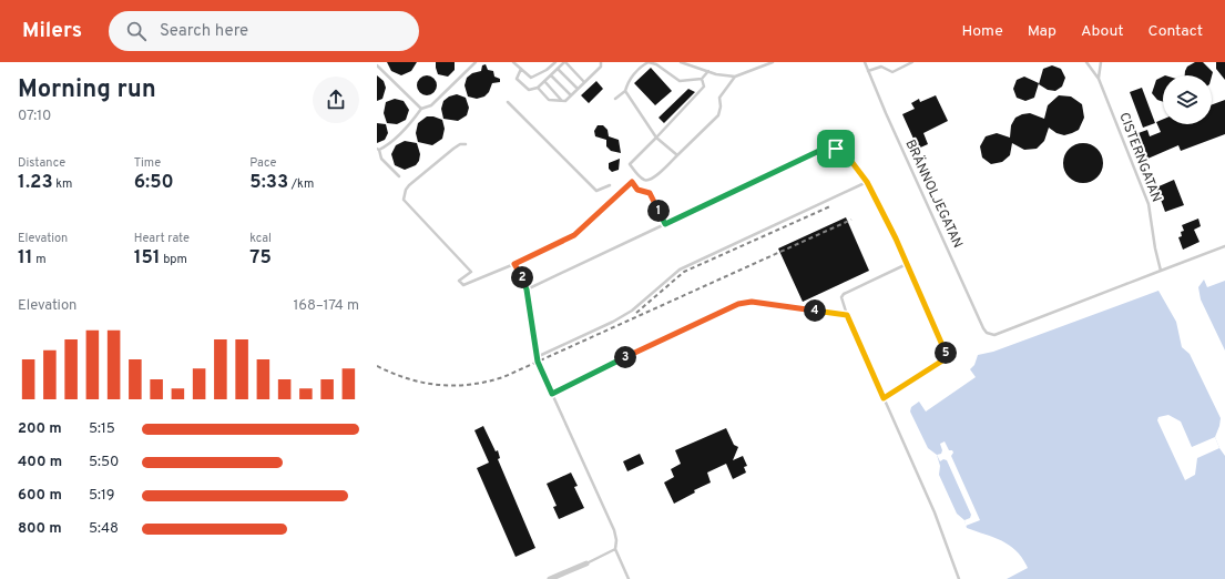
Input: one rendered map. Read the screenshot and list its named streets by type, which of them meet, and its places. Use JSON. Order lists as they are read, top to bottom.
{
  "streets": {
    "lane": ["CISTERNGATAN", "BRÄNNOLJEGATAN"]
  },
  "crossings": [
    ["CISTERNGATAN", "BRÄNNOLJEGATAN"]
  ],
  "page": {
    "header": "Milers",
    "search": "Search here",
    "nav": [
      "Home",
      "Map",
      "About",
      "Contact"
    ],
    "heading": ["Morning run", "07:10"],
    "stats": [
      ["Distance", "1.23 km"],
      ["Time", "6:50"],
      ["Pace", "5:33 /km"],
      ["Elevation", "11 m"],
      ["Heart rate", "151 bpm"],
      ["kcal", "75"]
    ],
    "pins": [
      "1",
      "2",
      "4",
      "5",
      "3"
    ],
    "chart": ["Elevation", "168–174 m"],
    "list": [
      {
        "name": "200 m",
        "note": "5:15"
      },
      {
        "name": "400 m",
        "note": "5:50"
      },
      {
        "name": "600 m",
        "note": "5:19"
      },
      {
        "name": "800 m",
        "note": "5:48"
      }
    ]
  }
}
